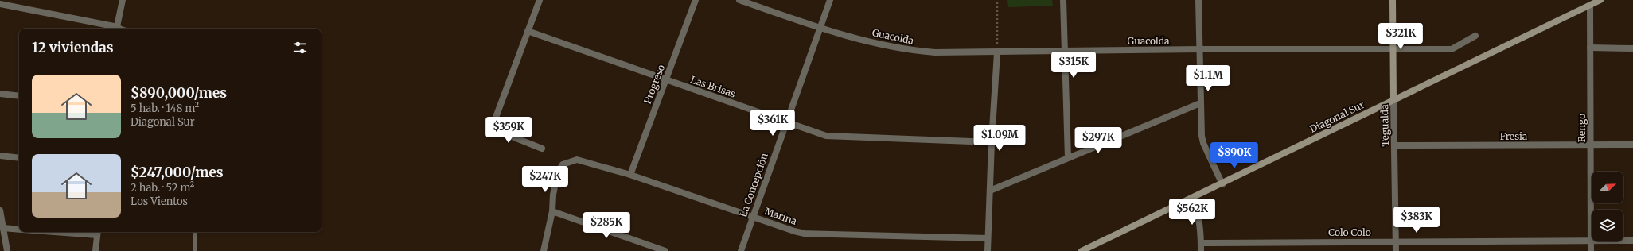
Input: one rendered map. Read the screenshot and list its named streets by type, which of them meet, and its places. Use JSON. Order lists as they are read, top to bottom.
{
  "streets": {
    "main road": ["Diagonal Sur", "Tegualda"],
    "street": [
      "Guacolda",
      "Progreso",
      "Las Brisas",
      "Rengo",
      "Fresia",
      "La Concepción",
      "Marina",
      "Colo Colo"
    ]
  },
  "crossings": [
    ["Guacolda", "Tegualda"],
    ["Guacolda", "La Concepción"],
    ["Progreso", "Las Brisas"],
    ["Progreso", "Marina"],
    ["Las Brisas", "La Concepción"],
    ["Diagonal Sur", "Tegualda"],
    ["Diagonal Sur", "Rengo"],
    ["Tegualda", "Fresia"],
    ["Tegualda", "Colo Colo"],
    ["Rengo", "Fresia"],
    ["Rengo", "Colo Colo"],
    ["La Concepción", "Marina"]
  ],
  "north": "top right",
  "page": {
    "price": [
      "$321K",
      "$315K",
      "$1.1M",
      "$361K",
      "$359K",
      "$1.09M",
      "$297K",
      "$890K",
      "$247K",
      "$562K",
      "$383K",
      "$285K"
    ],
    "heading": "12 viviendas",
    "list": [
      {
        "name": "$890,000/mes",
        "note": "5 hab. · 148 m² · Diagonal Sur"
      },
      {
        "name": "$247,000/mes",
        "note": "2 hab. · 52 m² · Los Vientos"
      }
    ]
  }
}
